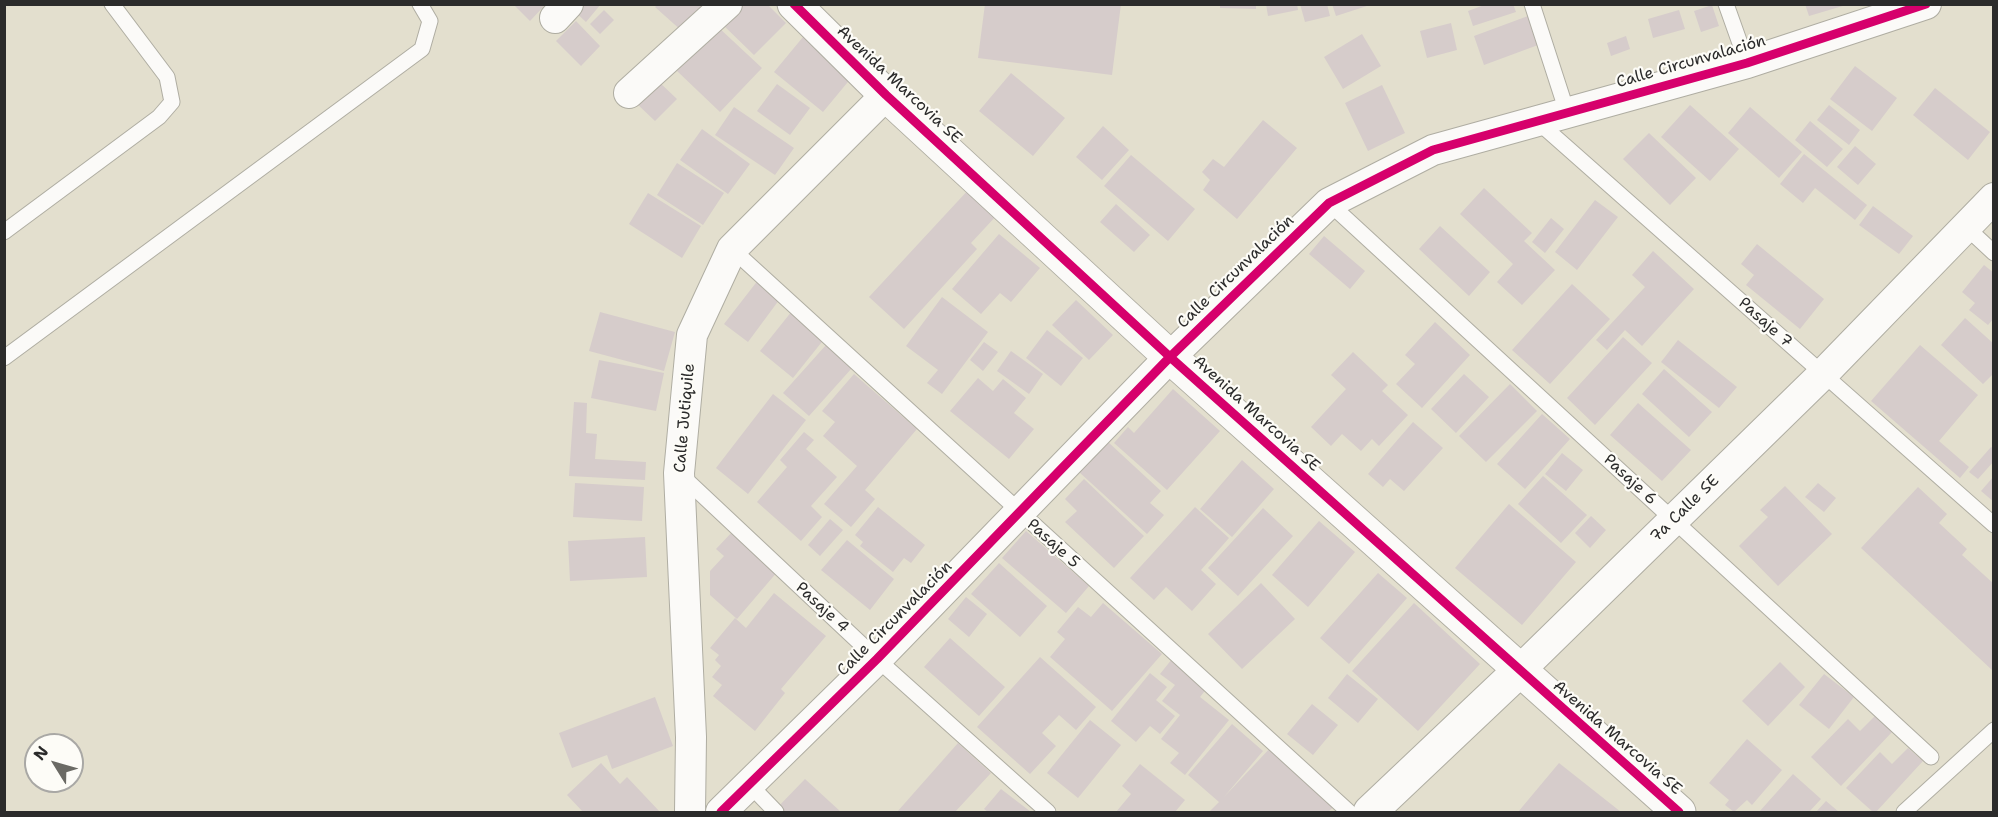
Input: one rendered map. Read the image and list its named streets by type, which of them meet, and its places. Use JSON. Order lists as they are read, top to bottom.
{
  "streets": {
    "street": [
      "Calle Circunvalación",
      "Avenida Marcovia SE",
      "Calle Jutiquile",
      "7a Calle SE"
    ],
    "lane": [
      "Pasaje 7",
      "Pasaje 6",
      "Pasaje 5",
      "Pasaje 4"
    ]
  },
  "crossings": [
    ["Calle Circunvalación", "Avenida Marcovia SE"],
    ["Calle Circunvalación", "Pasaje 7"],
    ["Calle Circunvalación", "Pasaje 6"],
    ["Calle Circunvalación", "Pasaje 5"],
    ["Calle Circunvalación", "Pasaje 4"],
    ["Avenida Marcovia SE", "Calle Jutiquile"],
    ["Avenida Marcovia SE", "7a Calle SE"],
    ["Pasaje 7", "7a Calle SE"],
    ["Calle Jutiquile", "Pasaje 5"],
    ["Calle Jutiquile", "Pasaje 4"],
    ["Pasaje 6", "7a Calle SE"]
  ],
  "north": "top left"
}
